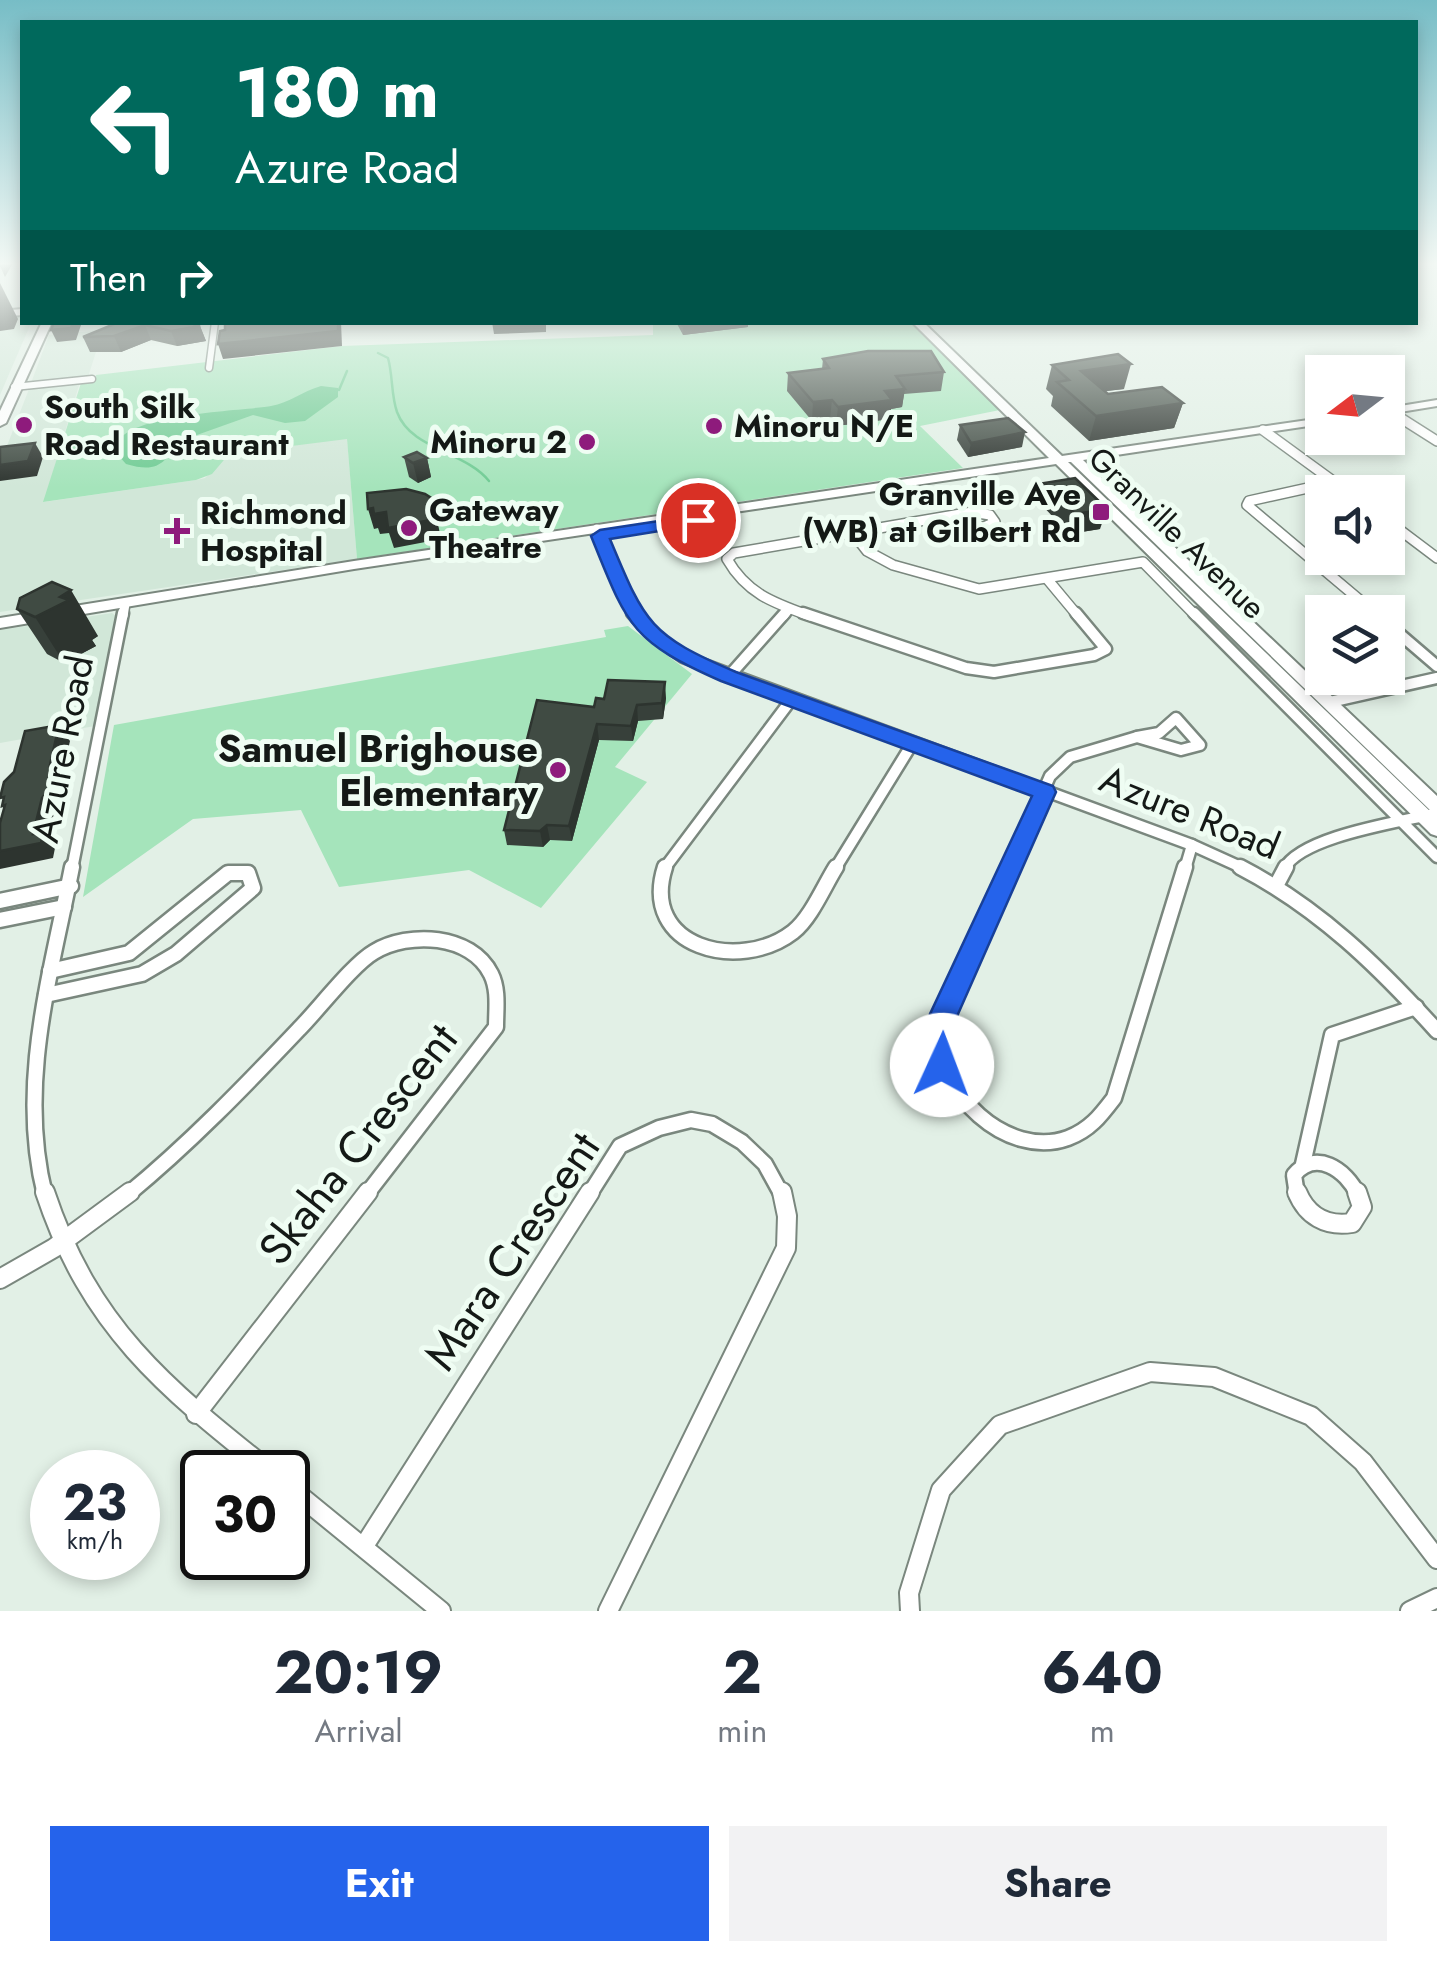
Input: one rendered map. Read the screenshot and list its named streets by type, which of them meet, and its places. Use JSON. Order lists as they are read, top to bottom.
{
  "streets": {
    "main road": ["Granville Avenue"],
    "street": ["Azure Road", "Skaha Crescent", "Mara Crescent"]
  },
  "crossings": [
    ["Azure Road", "Skaha Crescent"]
  ],
  "places": {
    "other": [
      "South Silk Road Restaurant",
      "Minoru N/E",
      "Minoru 2",
      "Gateway Theatre",
      "Samuel Brighouse Elementary"
    ],
    "transit": ["Granville Ave (WB) at Gilbert Rd"],
    "health": ["Richmond Hospital"]
  },
  "north": "left",
  "page": {
    "turn": ["180 m", "Azure Road"],
    "then": "Then",
    "speed": "23 km/h",
    "limit": "30",
    "eta": [
      "20:19",
      "Arrival",
      "2",
      "min",
      "640",
      "m"
    ],
    "buttons": ["Exit", "Share"]
  }
}
